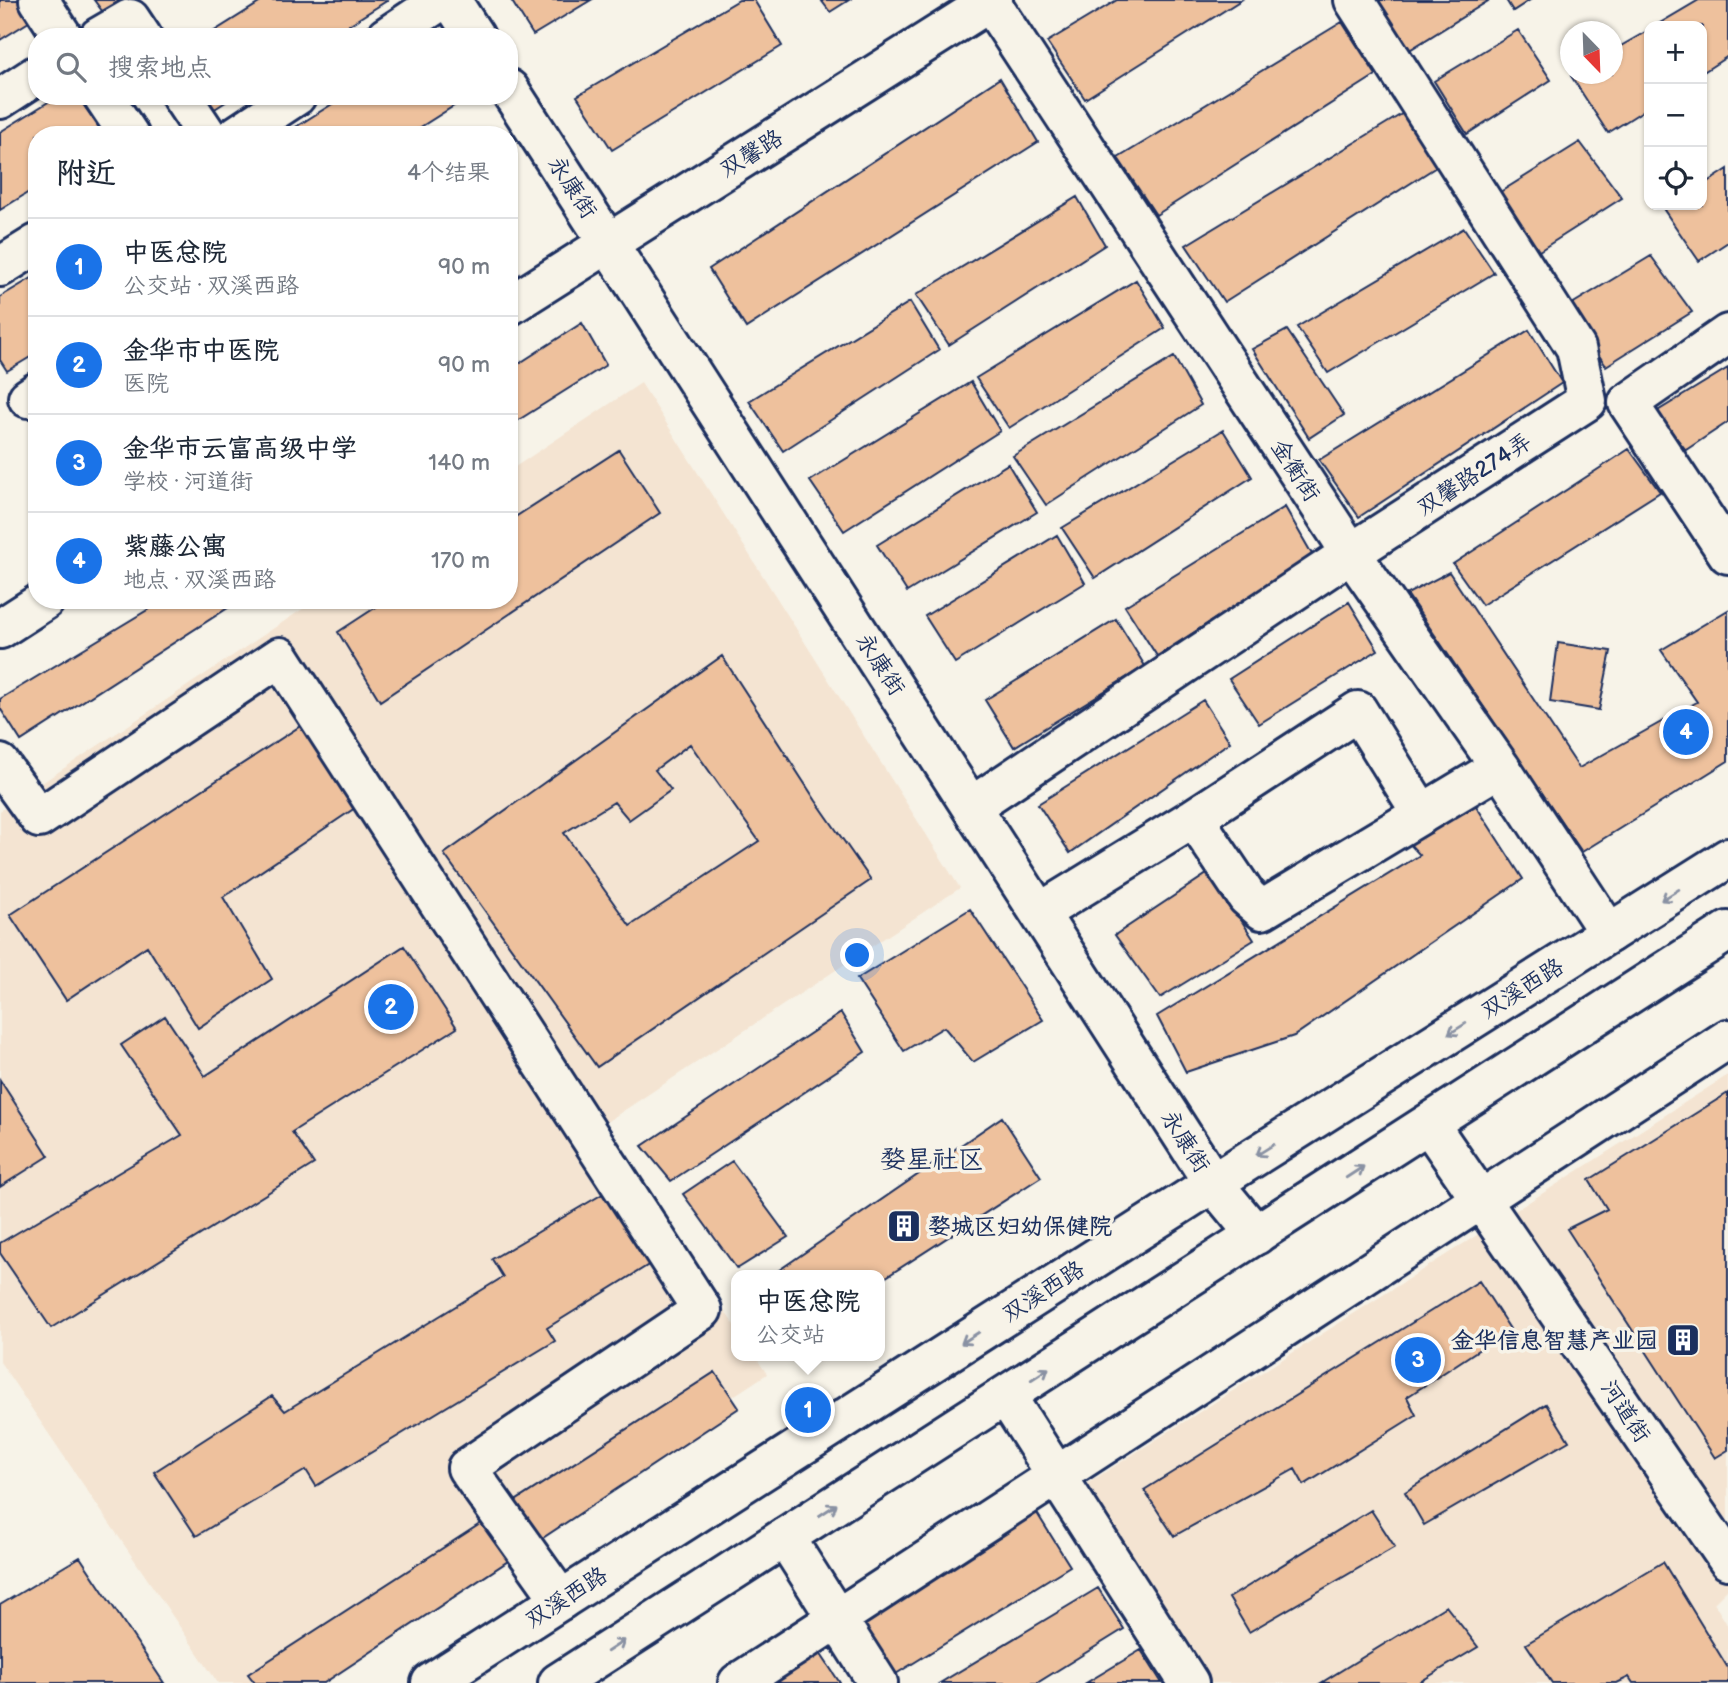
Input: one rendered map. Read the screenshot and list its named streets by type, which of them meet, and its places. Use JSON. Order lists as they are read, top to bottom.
{
  "streets": {
    "street": [
      "双馨路",
      "永康街",
      "金衡街",
      "双馨路274弄",
      "双溪西路",
      "河道街"
    ]
  },
  "crossings": [
    ["双馨路", "永康街"],
    ["双馨路", "金衡街"],
    ["永康街", "双馨路274弄"],
    ["永康街", "双溪西路"],
    ["金衡街", "双馨路274弄"],
    ["金衡街", "双溪西路"]
  ],
  "districts": ["婺星社区"],
  "places": {
    "building": ["婺城区妇幼保健院", "金华信息智慧产业园"]
  },
  "north": "bottom right",
  "page": {
    "map_buttons": ["+", "−"],
    "search": "搜索地点",
    "heading": ["附近", "4个结果"],
    "list": [
      {
        "mark": "1",
        "name": "中医总院",
        "note": "公交站 · 双溪西路",
        "value": "90 m"
      },
      {
        "mark": "2",
        "name": "金华市中医院",
        "note": "医院",
        "value": "90 m"
      },
      {
        "mark": "3",
        "name": "金华市云富高级中学",
        "note": "学校 · 河道街",
        "value": "140 m"
      },
      {
        "mark": "4",
        "name": "紫藤公寓",
        "note": "地点 · 双溪西路",
        "value": "170 m"
      }
    ],
    "pins": [
      "4",
      "2",
      "3",
      "1"
    ],
    "popup": ["中医总院", "公交站"]
  }
}
